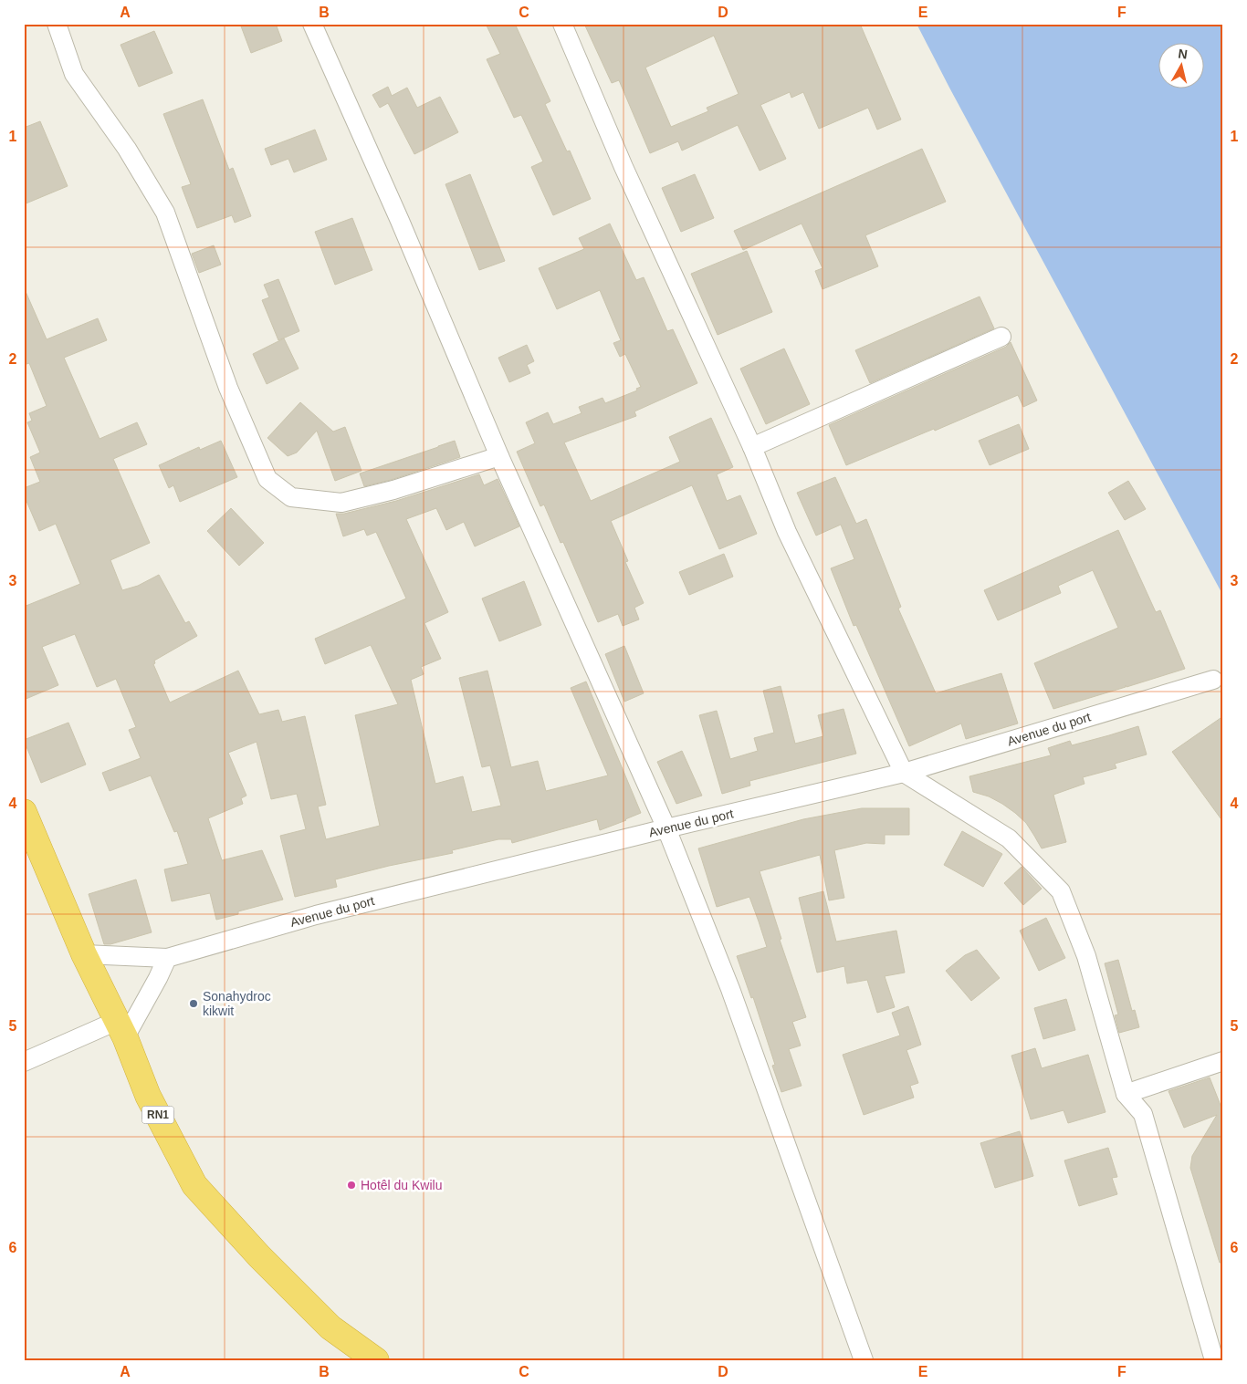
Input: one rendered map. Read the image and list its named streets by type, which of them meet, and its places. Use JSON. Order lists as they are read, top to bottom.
{
  "streets": {
    "highway": ["RN1"],
    "street": ["Avenue du port"]
  },
  "crossings": [
    ["Avenue du port", "RN1"]
  ],
  "places": ["Sonahydroc kikwit", "Hotêl du Kwilu"],
  "north": "top",
  "grid": {
    "columns": [
      "A",
      "B",
      "C",
      "D",
      "E",
      "F"
    ],
    "rows": [
      "1",
      "2",
      "3",
      "4",
      "5",
      "6"
    ]
  }
}
